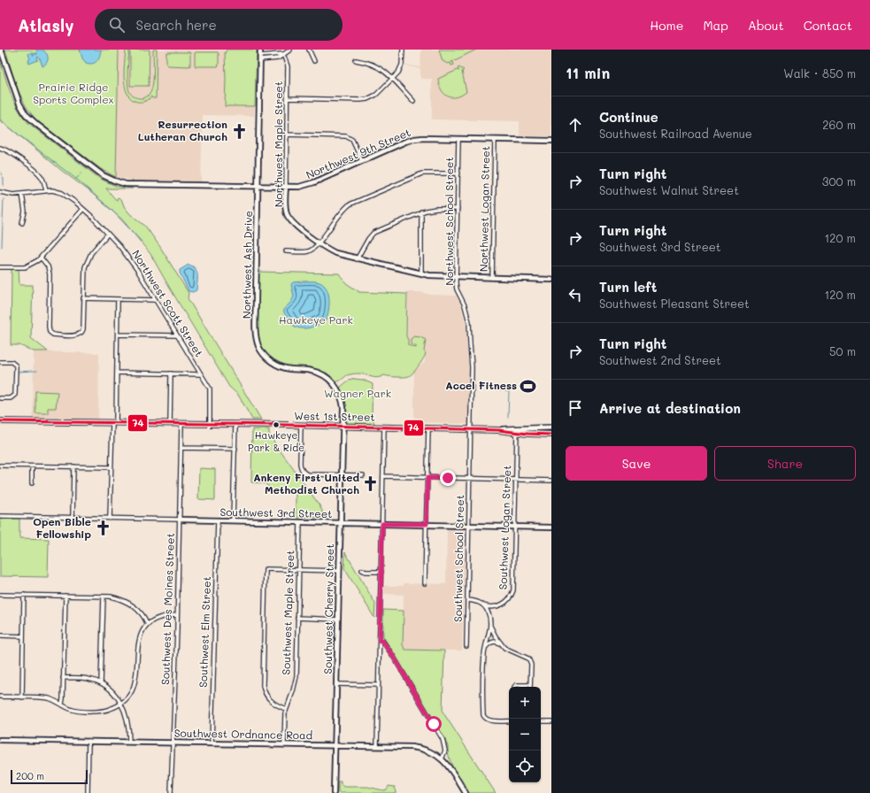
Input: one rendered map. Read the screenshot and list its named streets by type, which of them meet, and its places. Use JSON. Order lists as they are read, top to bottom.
{
  "streets": {
    "main road": ["West 1st Street"],
    "street": [
      "Northwest Maple Street",
      "Northwest 9th Street",
      "Northwest Logan Street",
      "Northwest School Street",
      "Northwest Ash Drive",
      "Northwest Scott Street",
      "Southwest 3rd Street",
      "Southwest Logan Street",
      "Southwest School Street",
      "Southwest Des Moines Street",
      "Southwest Cherry Street",
      "Southwest Maple Street",
      "Southwest Elm Street",
      "Southwest Ordnance Road"
    ]
  },
  "crossings": [
    ["Northwest Maple Street", "Northwest 9th Street"],
    ["Northwest Maple Street", "Northwest Logan Street"],
    ["Northwest Maple Street", "Northwest School Street"],
    ["Northwest 9th Street", "Northwest Logan Street"],
    ["Northwest 9th Street", "Northwest School Street"],
    ["Northwest 9th Street", "Northwest Ash Drive"],
    ["Northwest School Street", "West 1st Street"],
    ["Northwest School Street", "Southwest School Street"],
    ["Northwest Ash Drive", "West 1st Street"],
    ["Northwest Ash Drive", "Southwest Cherry Street"],
    ["Northwest Scott Street", "West 1st Street"],
    ["West 1st Street", "Southwest Logan Street"],
    ["West 1st Street", "Southwest School Street"],
    ["West 1st Street", "Southwest Des Moines Street"],
    ["West 1st Street", "Southwest Cherry Street"],
    ["Southwest 3rd Street", "Southwest Logan Street"],
    ["Southwest 3rd Street", "Southwest School Street"],
    ["Southwest 3rd Street", "Southwest Des Moines Street"],
    ["Southwest 3rd Street", "Southwest Cherry Street"],
    ["Southwest 3rd Street", "Southwest Maple Street"],
    ["Southwest 3rd Street", "Southwest Elm Street"],
    ["Southwest Des Moines Street", "Southwest Ordnance Road"],
    ["Southwest Cherry Street", "Southwest Ordnance Road"],
    ["Southwest Maple Street", "Southwest Ordnance Road"],
    ["Southwest Elm Street", "Southwest Ordnance Road"]
  ],
  "parks": ["Prairie Ridge Sports Complex", "Hawkeye Park", "Wagner Park"],
  "places": {
    "church": ["Resurrection Lutheran Church", "Ankeny First United Methodist Church", "Open Bible Fellowship"],
    "sports": ["Accel Fitness"],
    "other": ["Hawkeye Park & Ride"]
  },
  "lines": ["transit line 74"],
  "scale_bar": "200 m",
  "page": {
    "header": "Atlasly",
    "search": "Search here",
    "nav": [
      "Home",
      "Map",
      "About",
      "Contact"
    ],
    "heading": ["11 min", "Walk · 850 m"],
    "list": [
      ["Continue", "Southwest Railroad Avenue", "260 m"],
      ["Turn right", "Southwest Walnut Street", "300 m"],
      ["Turn right", "Southwest 3rd Street", "120 m"],
      ["Turn left", "Southwest Pleasant Street", "120 m"],
      ["Turn right", "Southwest 2nd Street", "50 m"],
      "Arrive at destination"
    ],
    "buttons": ["Save", "Share"],
    "map_buttons": ["+", "−"],
    "scale": "200 m"
  }
}
